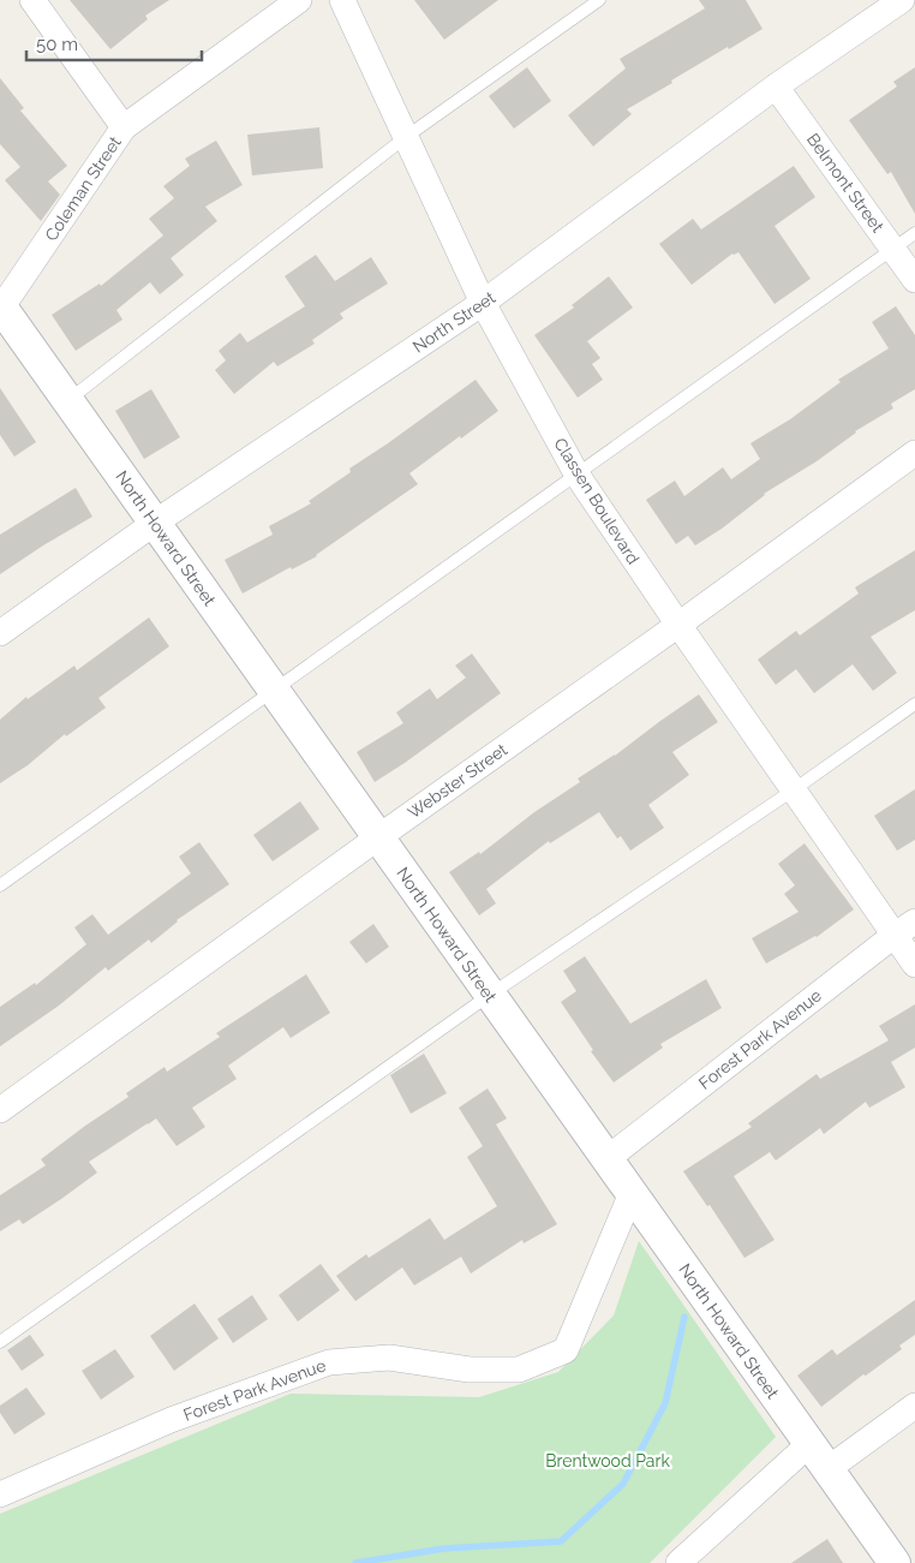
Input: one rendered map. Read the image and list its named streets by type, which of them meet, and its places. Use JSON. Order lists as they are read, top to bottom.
{
  "streets": {
    "street": [
      "Belmont Street",
      "Coleman Street",
      "North Street",
      "Classen Boulevard",
      "North Howard Street",
      "Webster Street",
      "Forest Park Avenue"
    ]
  },
  "crossings": [
    ["Belmont Street", "North Street"],
    ["Coleman Street", "North Howard Street"],
    ["North Street", "Classen Boulevard"],
    ["North Street", "North Howard Street"],
    ["Classen Boulevard", "Webster Street"],
    ["Classen Boulevard", "Forest Park Avenue"],
    ["North Howard Street", "Webster Street"],
    ["North Howard Street", "Forest Park Avenue"]
  ],
  "parks": ["Brentwood Park"],
  "scale_bar": "50 m"
}
